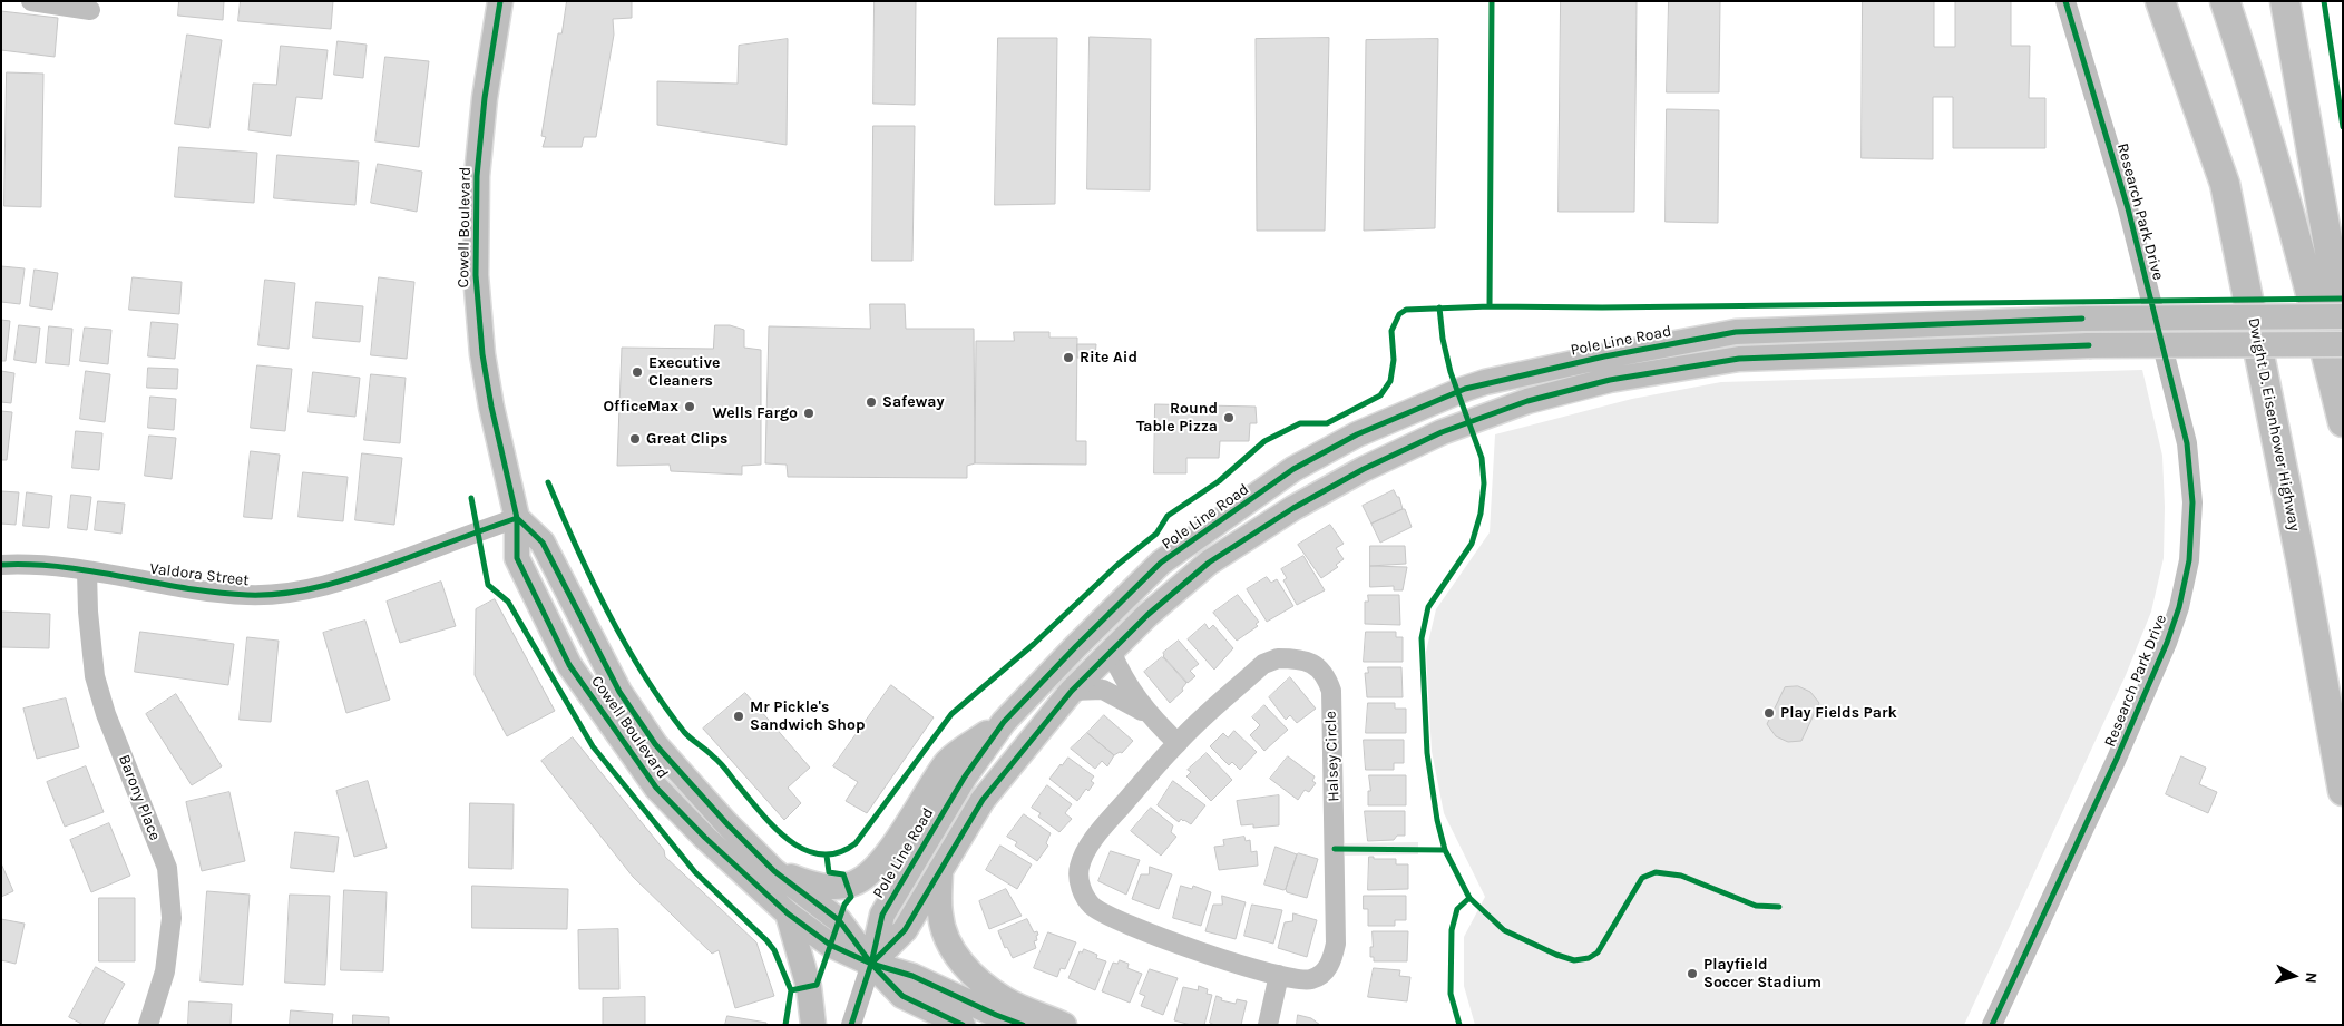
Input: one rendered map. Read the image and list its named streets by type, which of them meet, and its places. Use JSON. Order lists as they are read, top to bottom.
{
  "streets": {
    "highway": ["Dwight D. Eisenhower Highway"],
    "main road": ["Cowell Boulevard", "Pole Line Road"],
    "street": [
      "Research Park Drive",
      "Valdora Street",
      "Halsey Circle",
      "Barony Place"
    ]
  },
  "crossings": [
    ["Cowell Boulevard", "Pole Line Road"],
    ["Cowell Boulevard", "Valdora Street"],
    ["Valdora Street", "Barony Place"]
  ],
  "places": [
    "Rite Aid",
    "Executive Cleaners",
    "Safeway",
    "OfficeMax",
    "Wells Fargo",
    "Round Table Pizza",
    "Great Clips",
    "Play Fields Park",
    "Mr Pickle's Sandwich Shop",
    "Playfield Soccer Stadium"
  ],
  "north": "right"
}
